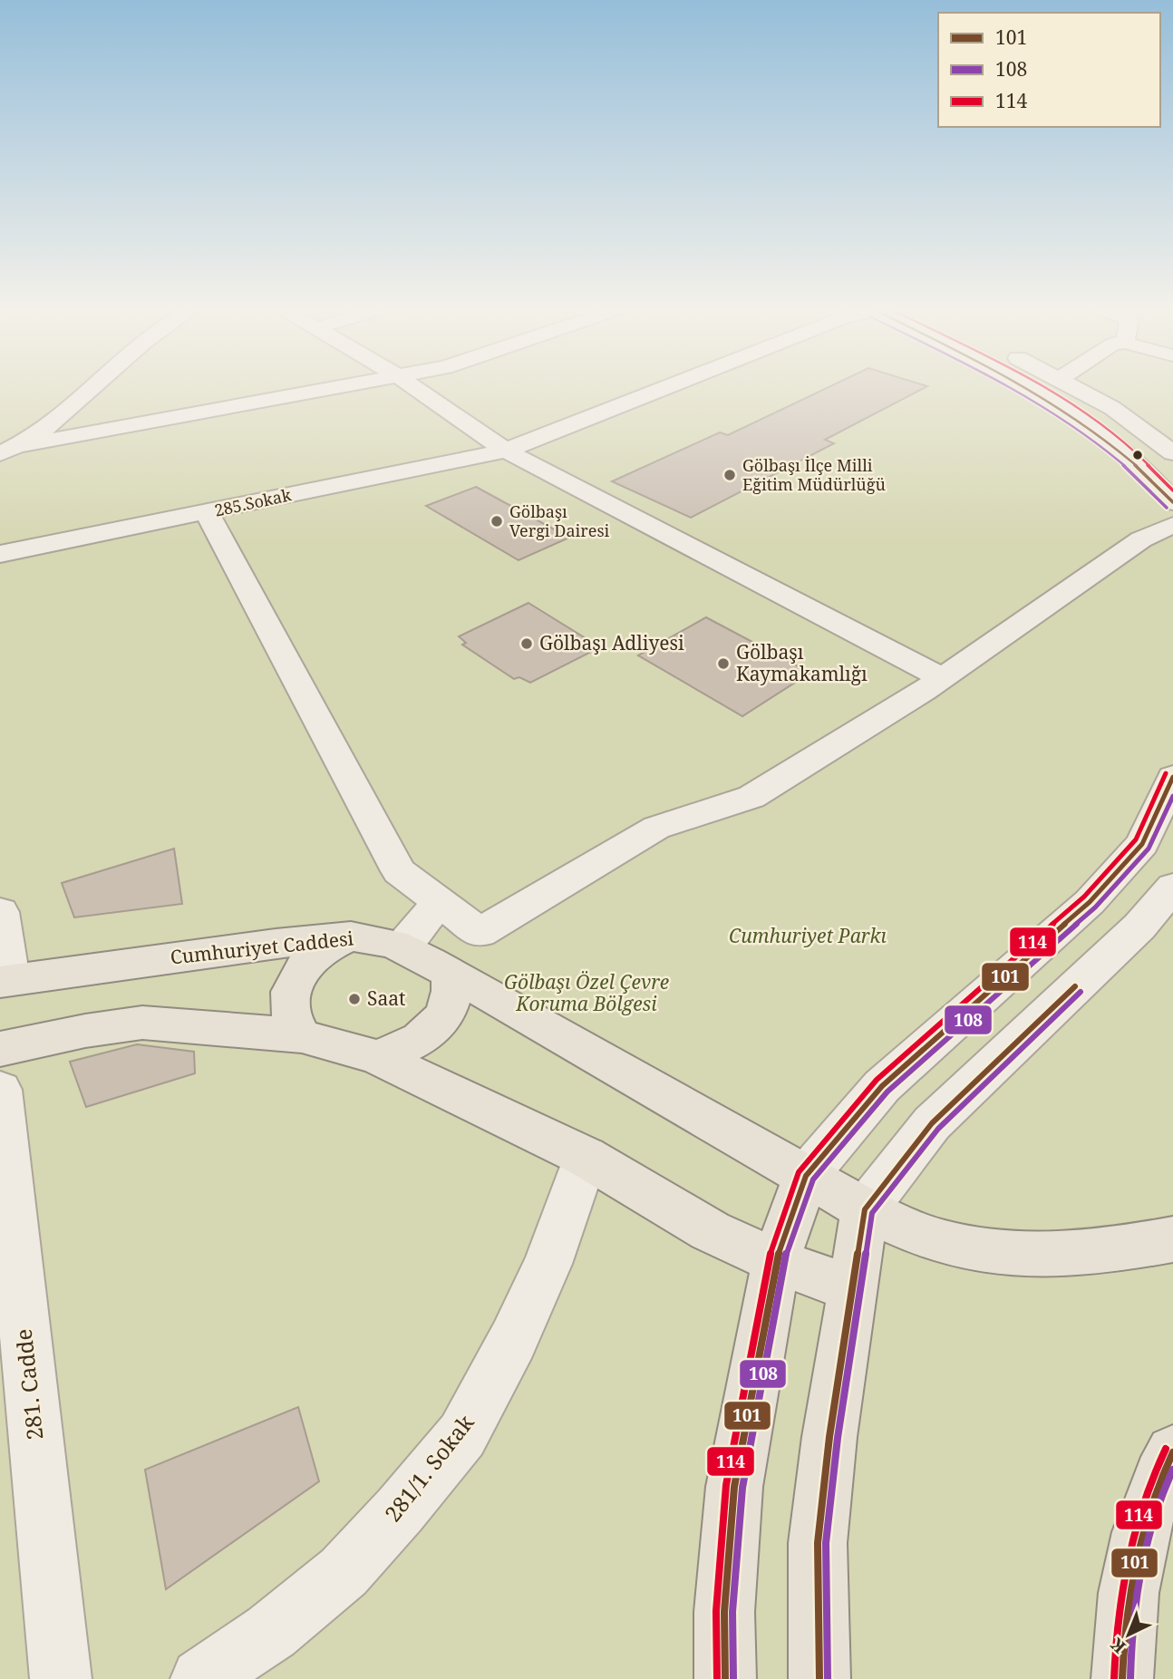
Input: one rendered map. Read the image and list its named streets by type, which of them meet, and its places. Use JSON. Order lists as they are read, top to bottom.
{
  "streets": {
    "main road": ["Cumhuriyet Caddesi"],
    "street": ["285.Sokak", "281. Cadde", "281/1. Sokak"]
  },
  "parks": ["Cumhuriyet Parkı", "Gölbaşı Özel Çevre Koruma Bölgesi"],
  "places": [
    "Gölbaşı İlçe Milli Eğitim Müdürlüğü",
    "Gölbaşı Vergi Dairesi",
    "Gölbaşı Adliyesi",
    "Gölbaşı Kaymakamlığı",
    "Saat"
  ],
  "lines": ["transit line 101", "transit line 108", "transit line 114"],
  "legend": ["101", "108", "114"],
  "north": "bottom left"
}
